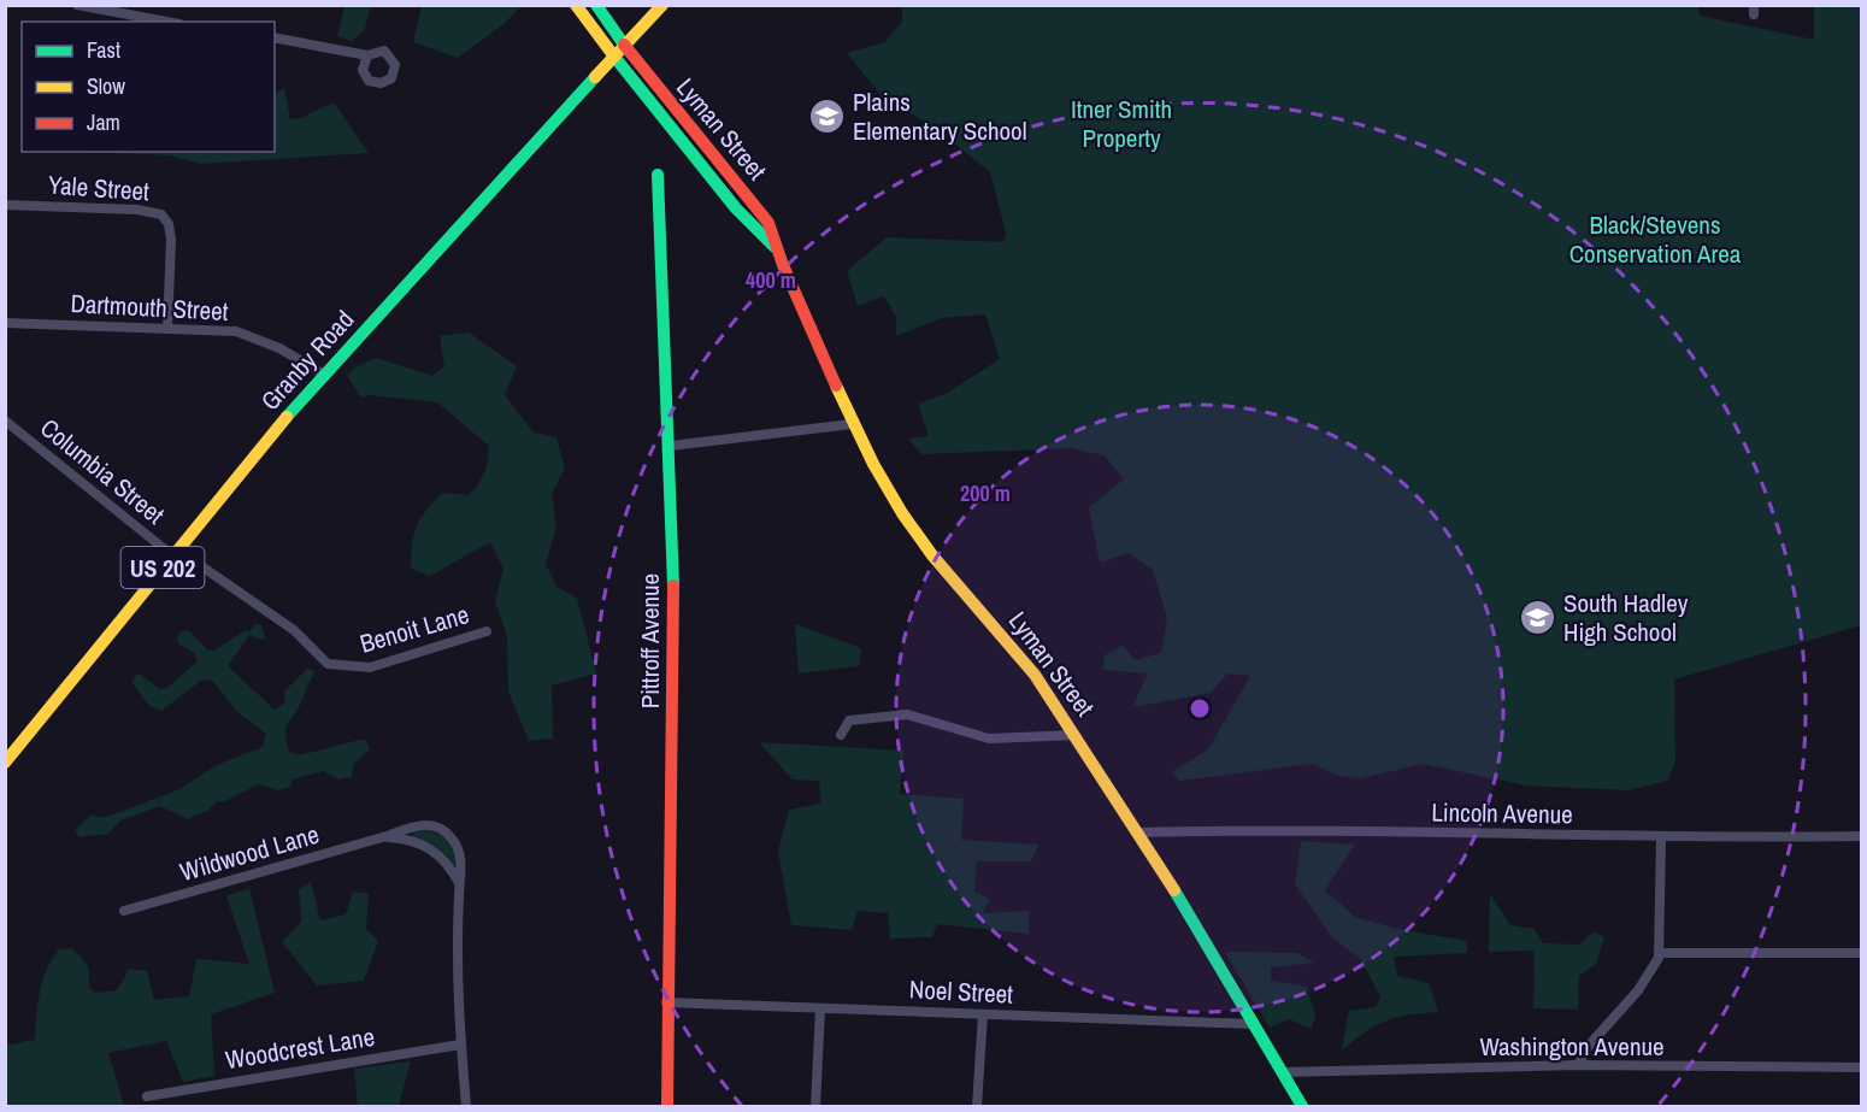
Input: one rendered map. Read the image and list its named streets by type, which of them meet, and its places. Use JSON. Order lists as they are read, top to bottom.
{
  "streets": {
    "main road": [
      "Lyman Street",
      "Granby Road",
      "US 202",
      "Pittroff Avenue"
    ],
    "street": [
      "Yale Street",
      "Dartmouth Street",
      "Columbia Street",
      "Benoit Lane",
      "Lincoln Avenue",
      "Wildwood Lane",
      "Noel Street",
      "Washington Avenue",
      "Woodcrest Lane"
    ]
  },
  "crossings": [
    ["Lyman Street", "Granby Road"],
    ["Lyman Street", "Lincoln Avenue"],
    ["Lyman Street", "Noel Street"],
    ["Lyman Street", "Washington Avenue"],
    ["Yale Street", "Dartmouth Street"],
    ["Dartmouth Street", "Granby Road"],
    ["Granby Road", "Columbia Street"],
    ["Granby Road", "Benoit Lane"],
    ["Columbia Street", "Benoit Lane"],
    ["Pittroff Avenue", "Noel Street"],
    ["Wildwood Lane", "Woodcrest Lane"]
  ],
  "parks": ["Itner Smith Property", "Black/Stevens Conservation Area"],
  "places": {
    "school or university": ["Plains Elementary School", "South Hadley High School"]
  },
  "legend": ["Fast", "Slow", "Jam"],
  "rings": ["400 m", "200 m"]
}
